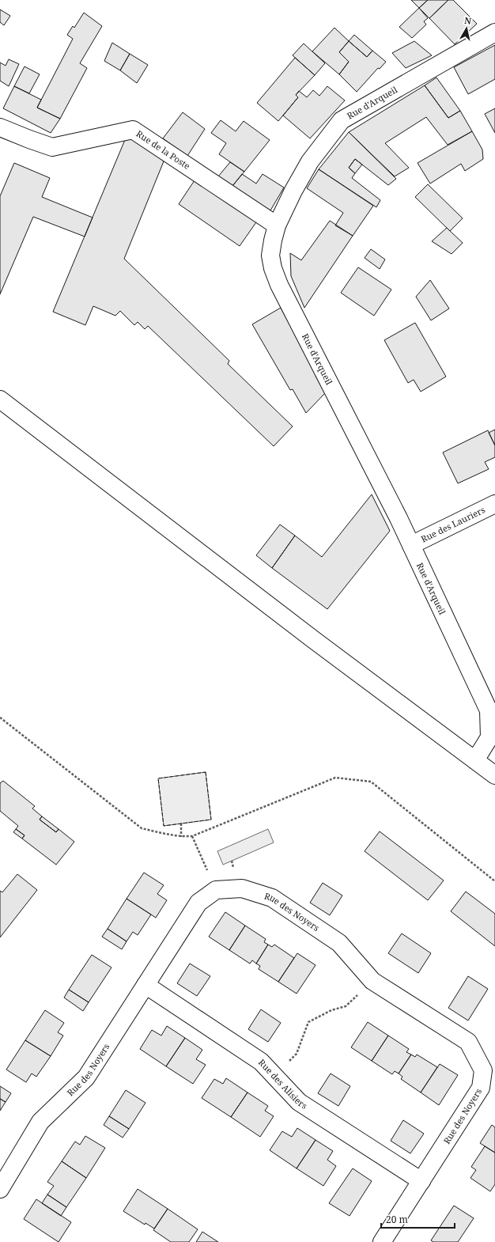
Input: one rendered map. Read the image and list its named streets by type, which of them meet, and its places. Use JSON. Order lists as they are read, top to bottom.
{
  "streets": {
    "street": [
      "Rue d'Arqueil",
      "Rue de la Poste",
      "Rue des Lauriers",
      "Rue des Noyers",
      "Rue des Alisiers"
    ]
  },
  "crossings": [
    ["Rue d'Arqueil", "Rue de la Poste"],
    ["Rue d'Arqueil", "Rue des Lauriers"],
    ["Rue des Noyers", "Rue des Alisiers"]
  ],
  "scale_bar": "20 m",
  "north": "top"
}
